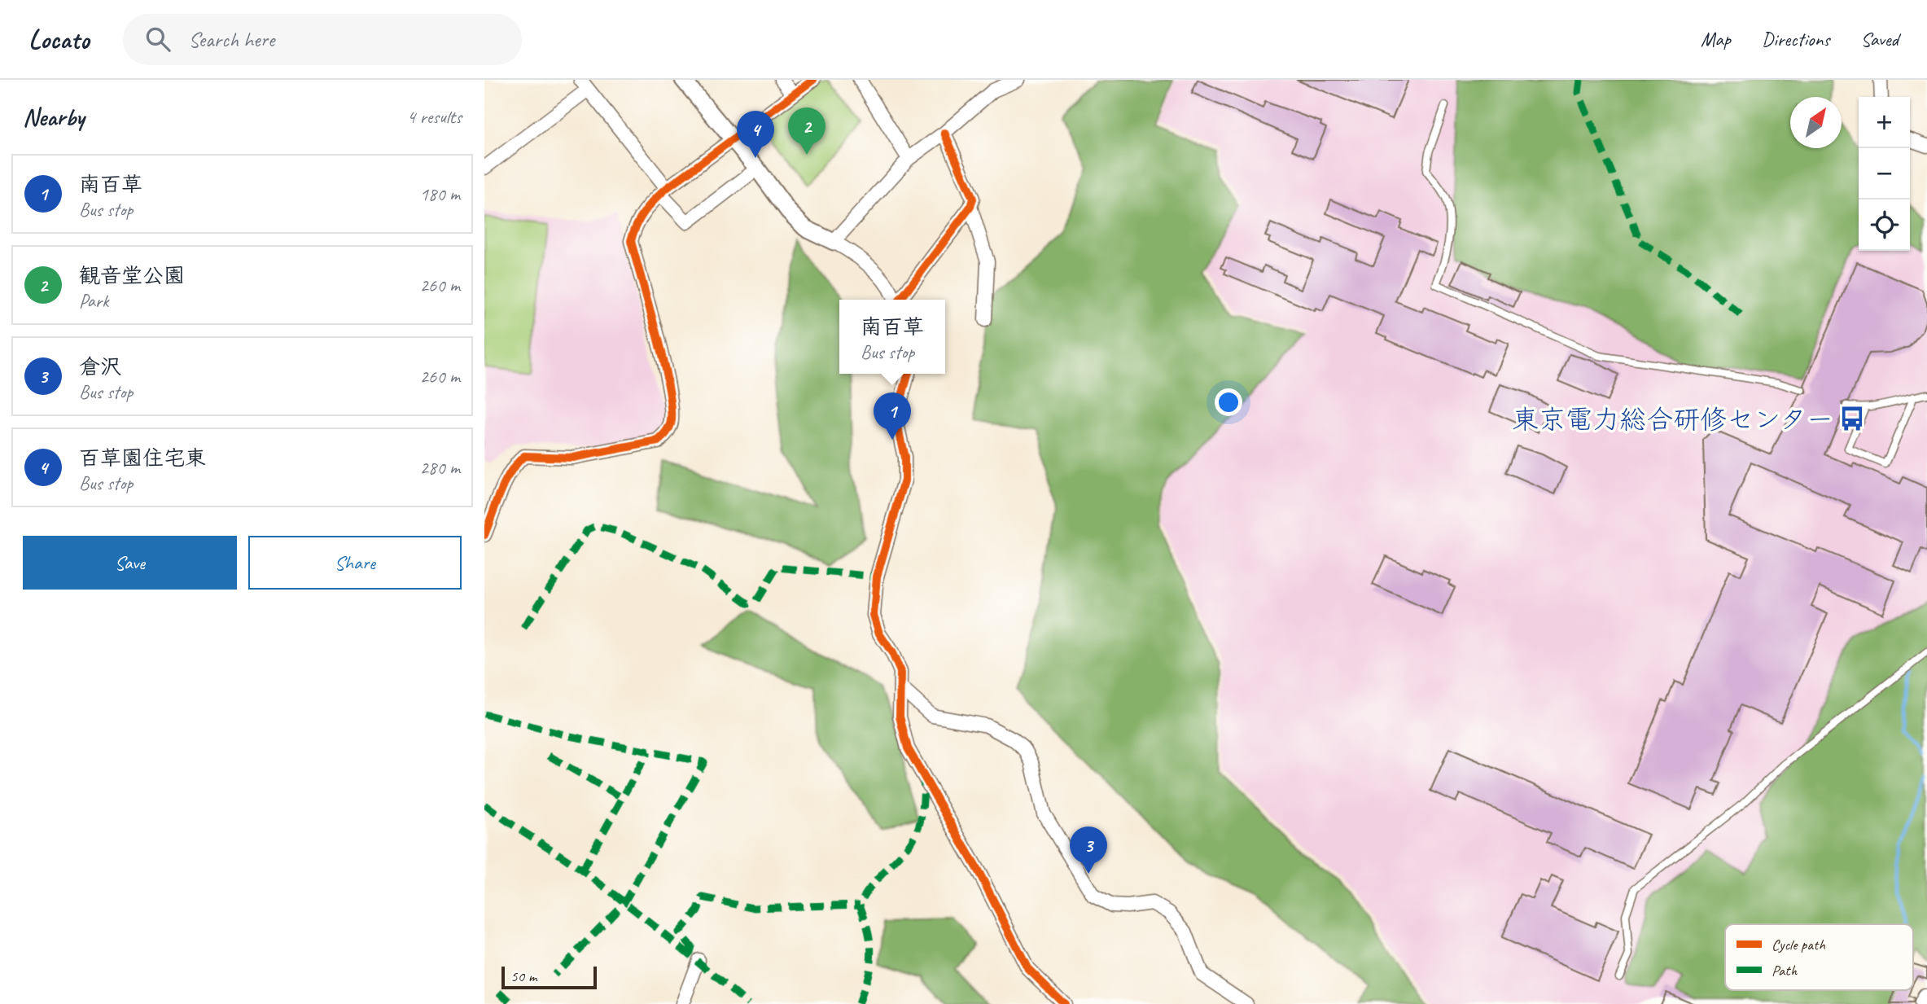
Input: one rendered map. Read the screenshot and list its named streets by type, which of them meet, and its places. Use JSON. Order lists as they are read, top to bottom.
{
  "places": {
    "bus stop": ["東京電力総合研修センター"]
  },
  "legend": ["Cycle path", "Path"],
  "scale_bar": "50 m",
  "north": "top right",
  "page": {
    "header": "Locato",
    "search": "Search here",
    "nav": ["Map", "Directions", "Saved"],
    "heading": ["Nearby", "4 results"],
    "map_buttons": ["+", "−"],
    "pins": [
      "2",
      "4",
      "1",
      "3"
    ],
    "list": [
      {
        "mark": "1",
        "name": "南百草",
        "note": "Bus stop",
        "value": "180 m"
      },
      {
        "mark": "2",
        "name": "観音堂公園",
        "note": "Park",
        "value": "260 m"
      },
      {
        "mark": "3",
        "name": "倉沢",
        "note": "Bus stop",
        "value": "260 m"
      },
      {
        "mark": "4",
        "name": "百草園住宅東",
        "note": "Bus stop",
        "value": "280 m"
      }
    ],
    "popup": ["南百草", "Bus stop"],
    "buttons": ["Save", "Share"],
    "scale": "50 m"
  }
}
